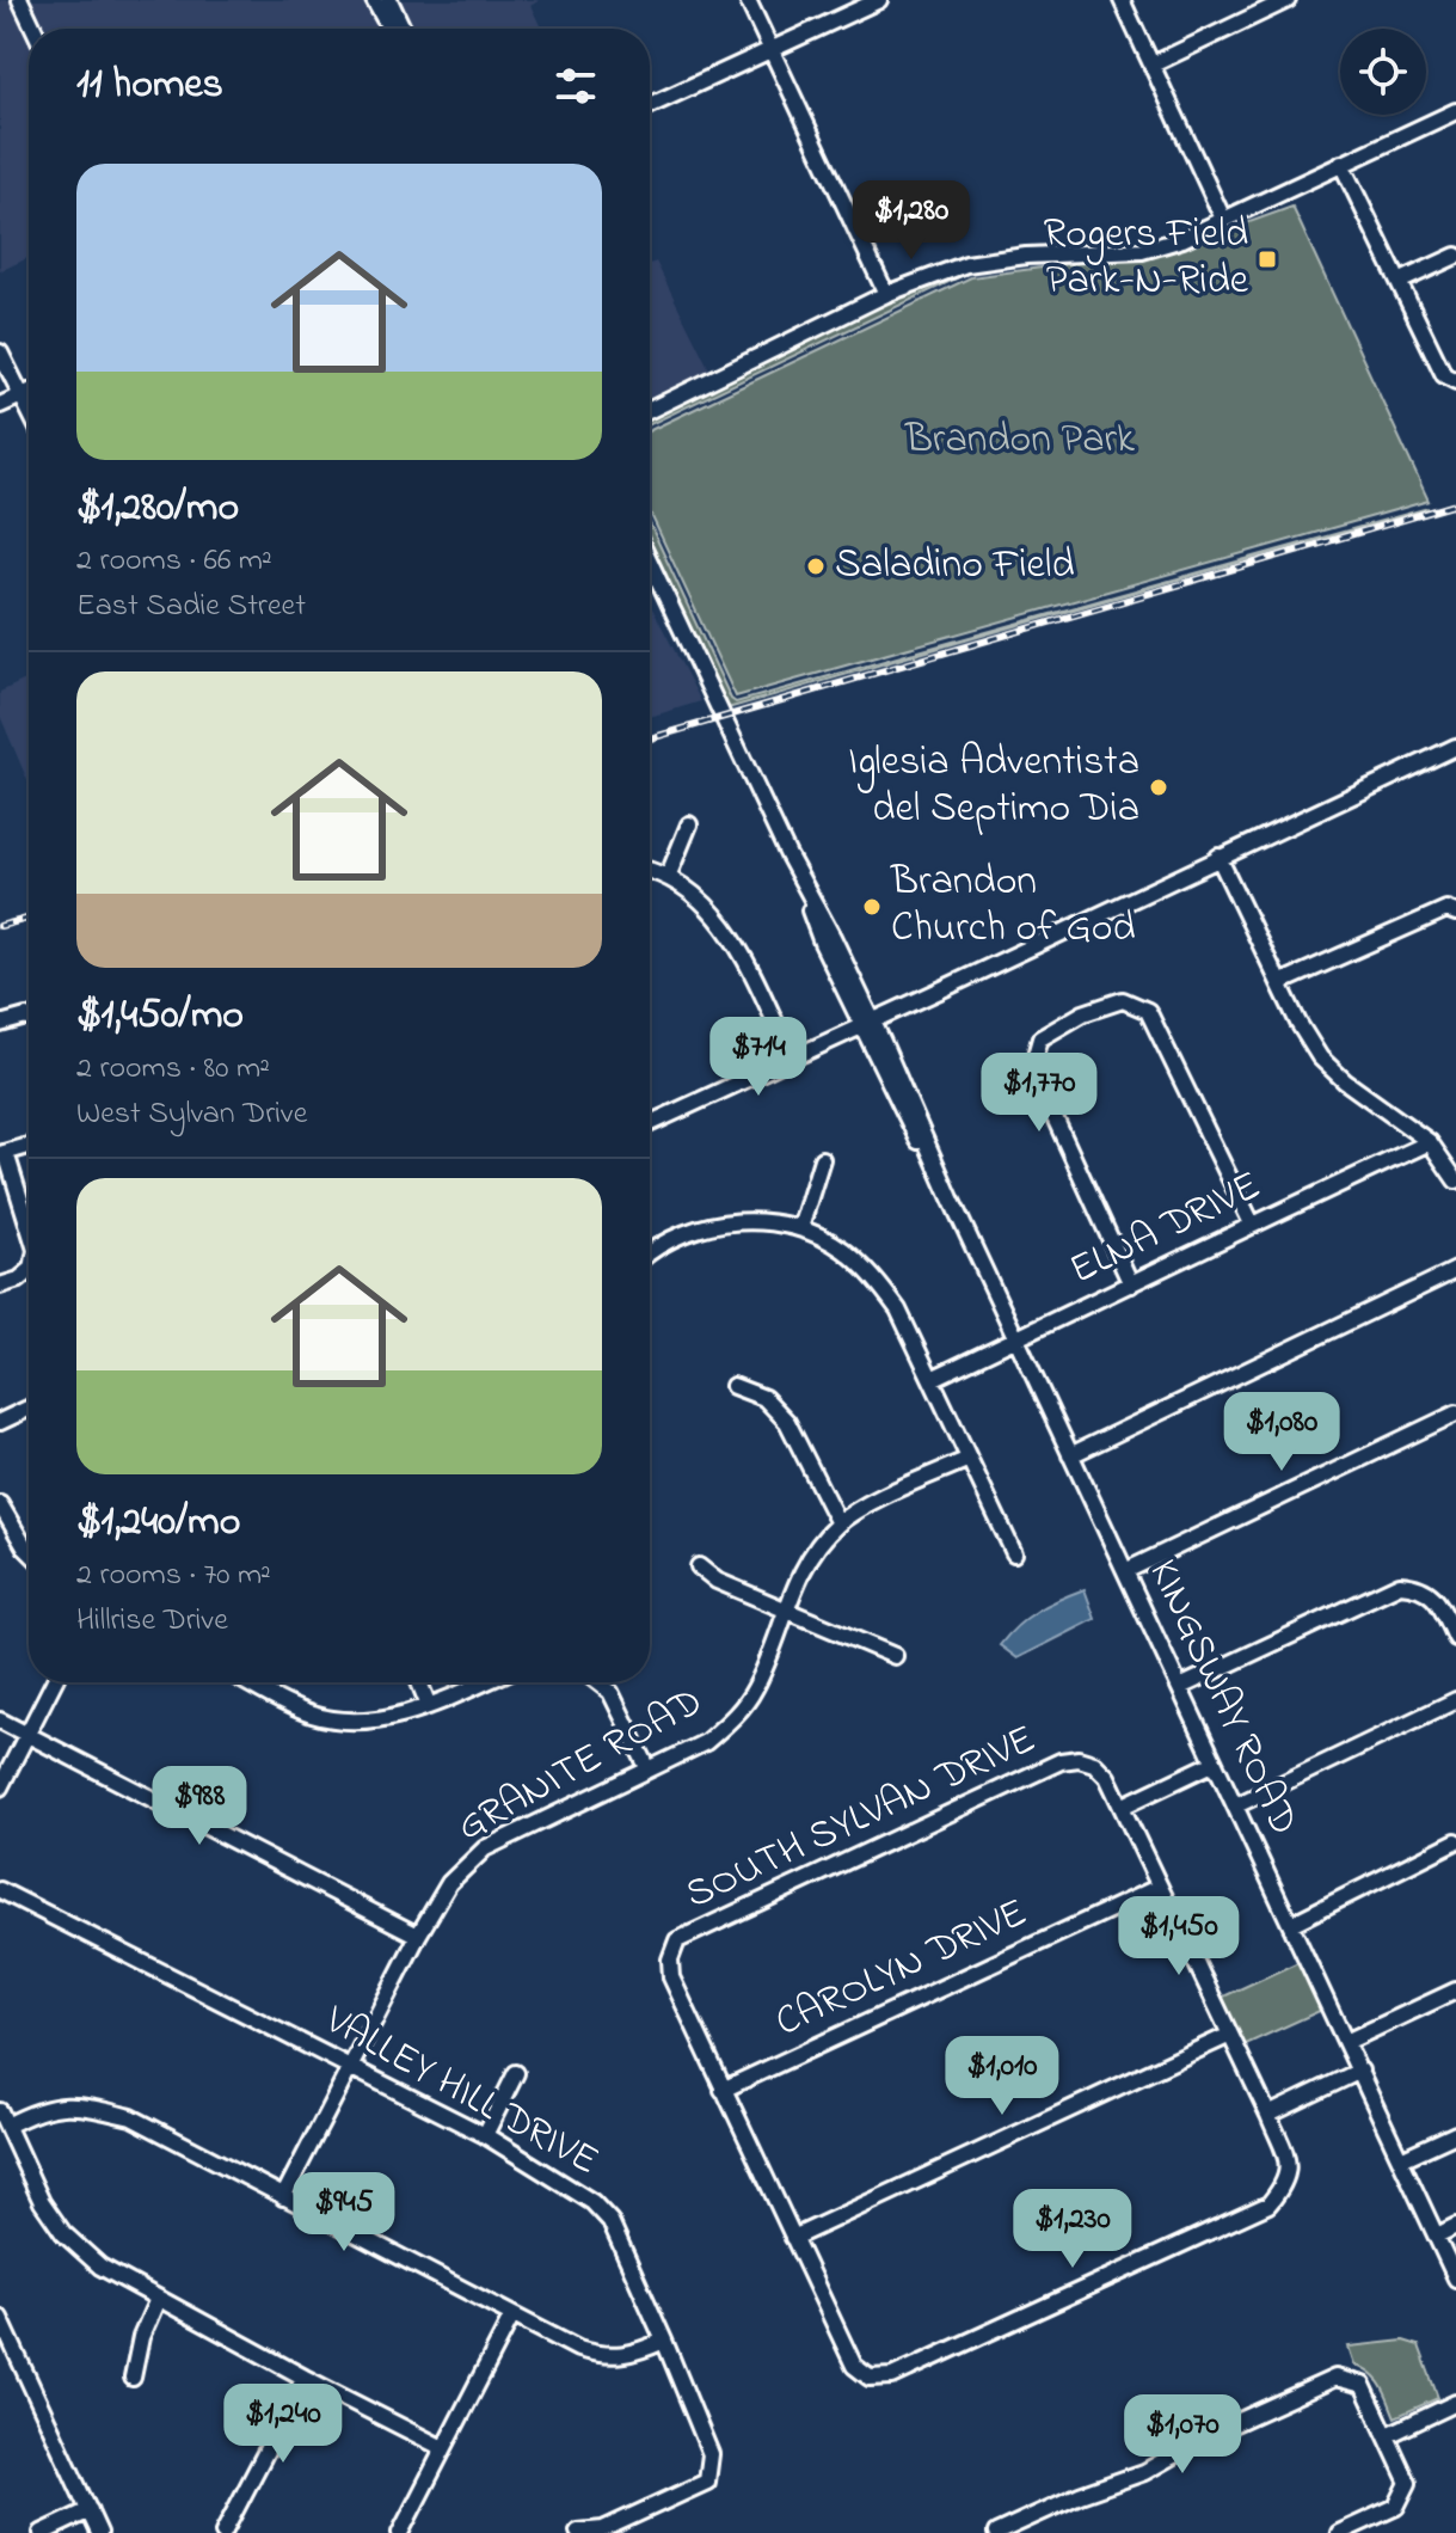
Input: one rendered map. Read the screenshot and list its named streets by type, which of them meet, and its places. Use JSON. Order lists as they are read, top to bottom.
{
  "streets": {
    "street": [
      "ELNA DRIVE",
      "KINGSWAY ROAD",
      "GRANITE ROAD",
      "SOUTH SYLVAN DRIVE",
      "CAROLYN DRIVE",
      "VALLEY HILL DRIVE"
    ]
  },
  "crossings": [
    ["ELNA DRIVE", "KINGSWAY ROAD"],
    ["GRANITE ROAD", "VALLEY HILL DRIVE"],
    ["SOUTH SYLVAN DRIVE", "CAROLYN DRIVE"]
  ],
  "parks": ["Brandon Park"],
  "places": {
    "transit": ["Rogers Field Park-N-Ride"],
    "other": ["Saladino Field", "Iglesia Adventista del Septimo Dia", "Brandon Church of God"]
  },
  "page": {
    "heading": "11 homes",
    "list": [
      {
        "name": "$1,280/mo",
        "note": "2 rooms · 66 m² · East Sadie Street"
      },
      {
        "name": "$1,450/mo",
        "note": "2 rooms · 80 m² · West Sylvan Drive"
      },
      {
        "name": "$1,240/mo",
        "note": "2 rooms · 70 m² · Hillrise Drive"
      }
    ],
    "price": [
      "$1,280",
      "$714",
      "$1,770",
      "$1,080",
      "$988",
      "$1,450",
      "$1,010",
      "$945",
      "$1,230",
      "$1,240",
      "$1,070"
    ]
  }
}
